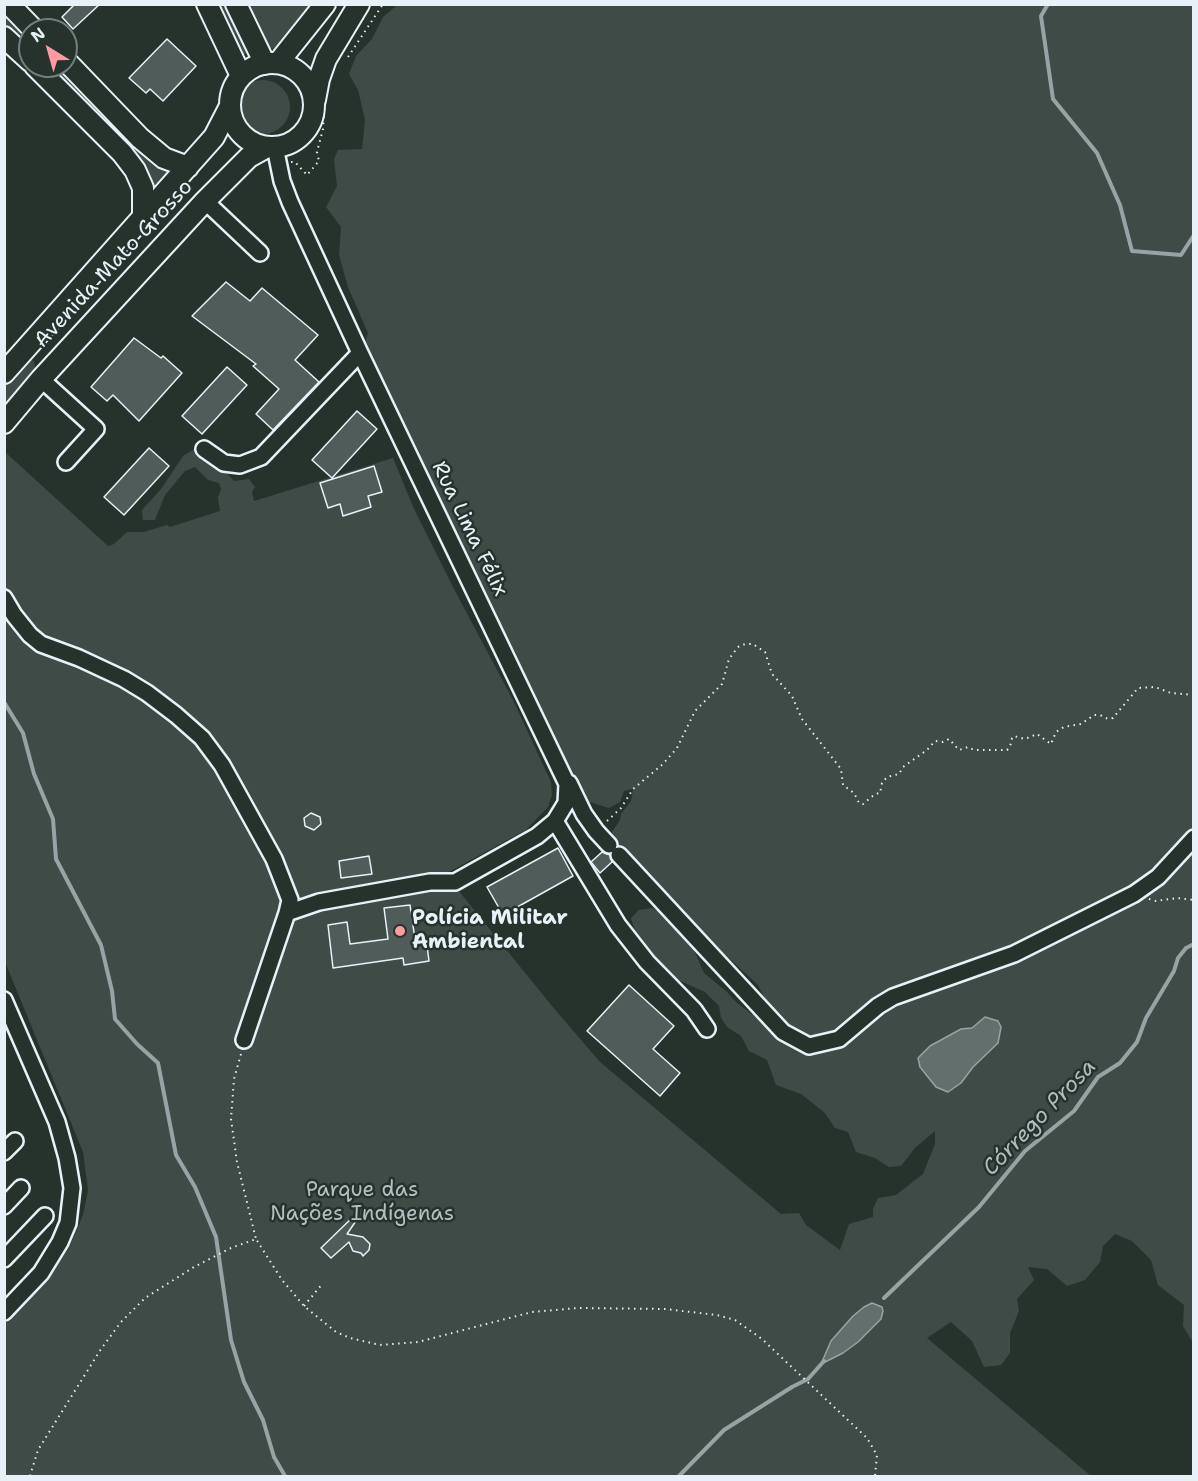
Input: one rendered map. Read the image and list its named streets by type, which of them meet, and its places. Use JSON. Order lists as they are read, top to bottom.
{
  "streets": {
    "main road": ["Avenida Mato Grosso"],
    "street": ["Rua Lima Félix"]
  },
  "crossings": [
    ["Avenida Mato Grosso", "Rua Lima Félix"]
  ],
  "water": ["Córrego Prosa"],
  "parks": ["Parque das Nações Indígenas"],
  "places": ["Polícia Militar Ambiental"],
  "north": "top left"
}
